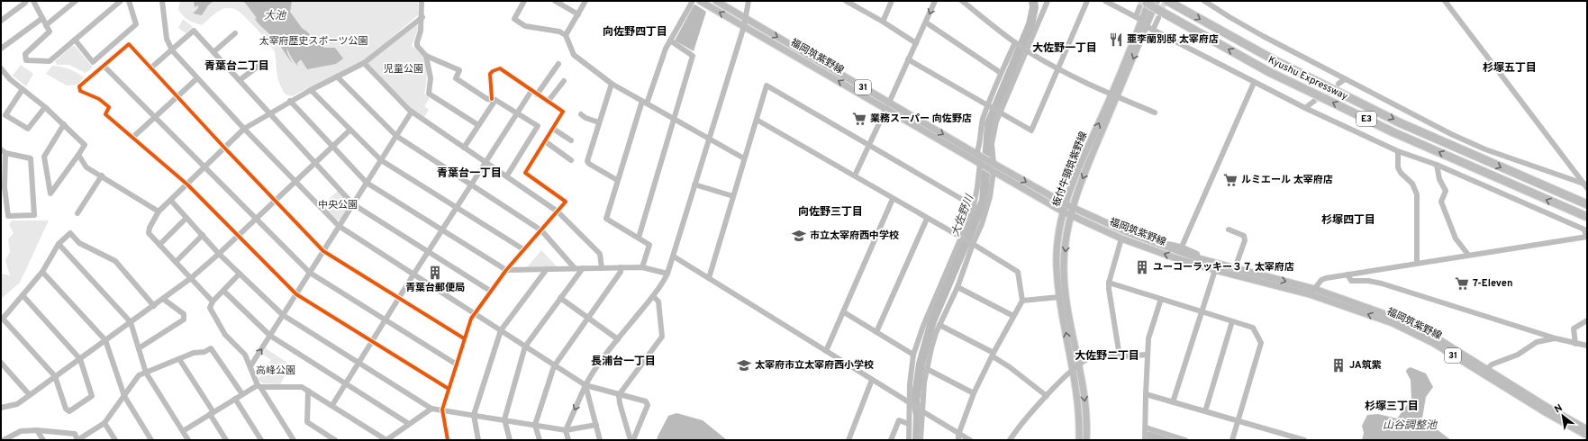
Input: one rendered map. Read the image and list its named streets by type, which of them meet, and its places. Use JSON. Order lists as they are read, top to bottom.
{
  "streets": {
    "highway": ["Kyushu Expressway", "E3"],
    "main road": ["福岡筑紫野線", "31", "板付牛頸筑紫野線"]
  },
  "crossings": [
    ["福岡筑紫野線", "板付牛頸筑紫野線"],
    ["Kyushu Expressway", "板付牛頸筑紫野線"]
  ],
  "districts": [
    "向佐野四丁目",
    "大佐野一丁目",
    "青葉台二丁目",
    "杉塚五丁目",
    "青葉台一丁目",
    "向佐野三丁目",
    "杉塚四丁目",
    "大佐野二丁目",
    "長浦台一丁目",
    "杉塚三丁目"
  ],
  "water": ["大池", "大佐野川", "山谷調整池"],
  "parks": [
    "太宰府歴史スポーツ公園",
    "児童公園",
    "中央公園",
    "高峰公園"
  ],
  "places": {
    "restaurant": ["亜李蘭別邸 太宰府店"],
    "supermarket": ["業務スーパー 向佐野店", "ルミエール 太宰府店", "7-Eleven"],
    "school or university": ["市立太宰府西中学校", "太宰府市立太宰府西小学校"],
    "building": ["ユーコーラッキー３７ 太宰府店", "青葉台郵便局", "JA筑紫"]
  },
  "north": "top left"
}
